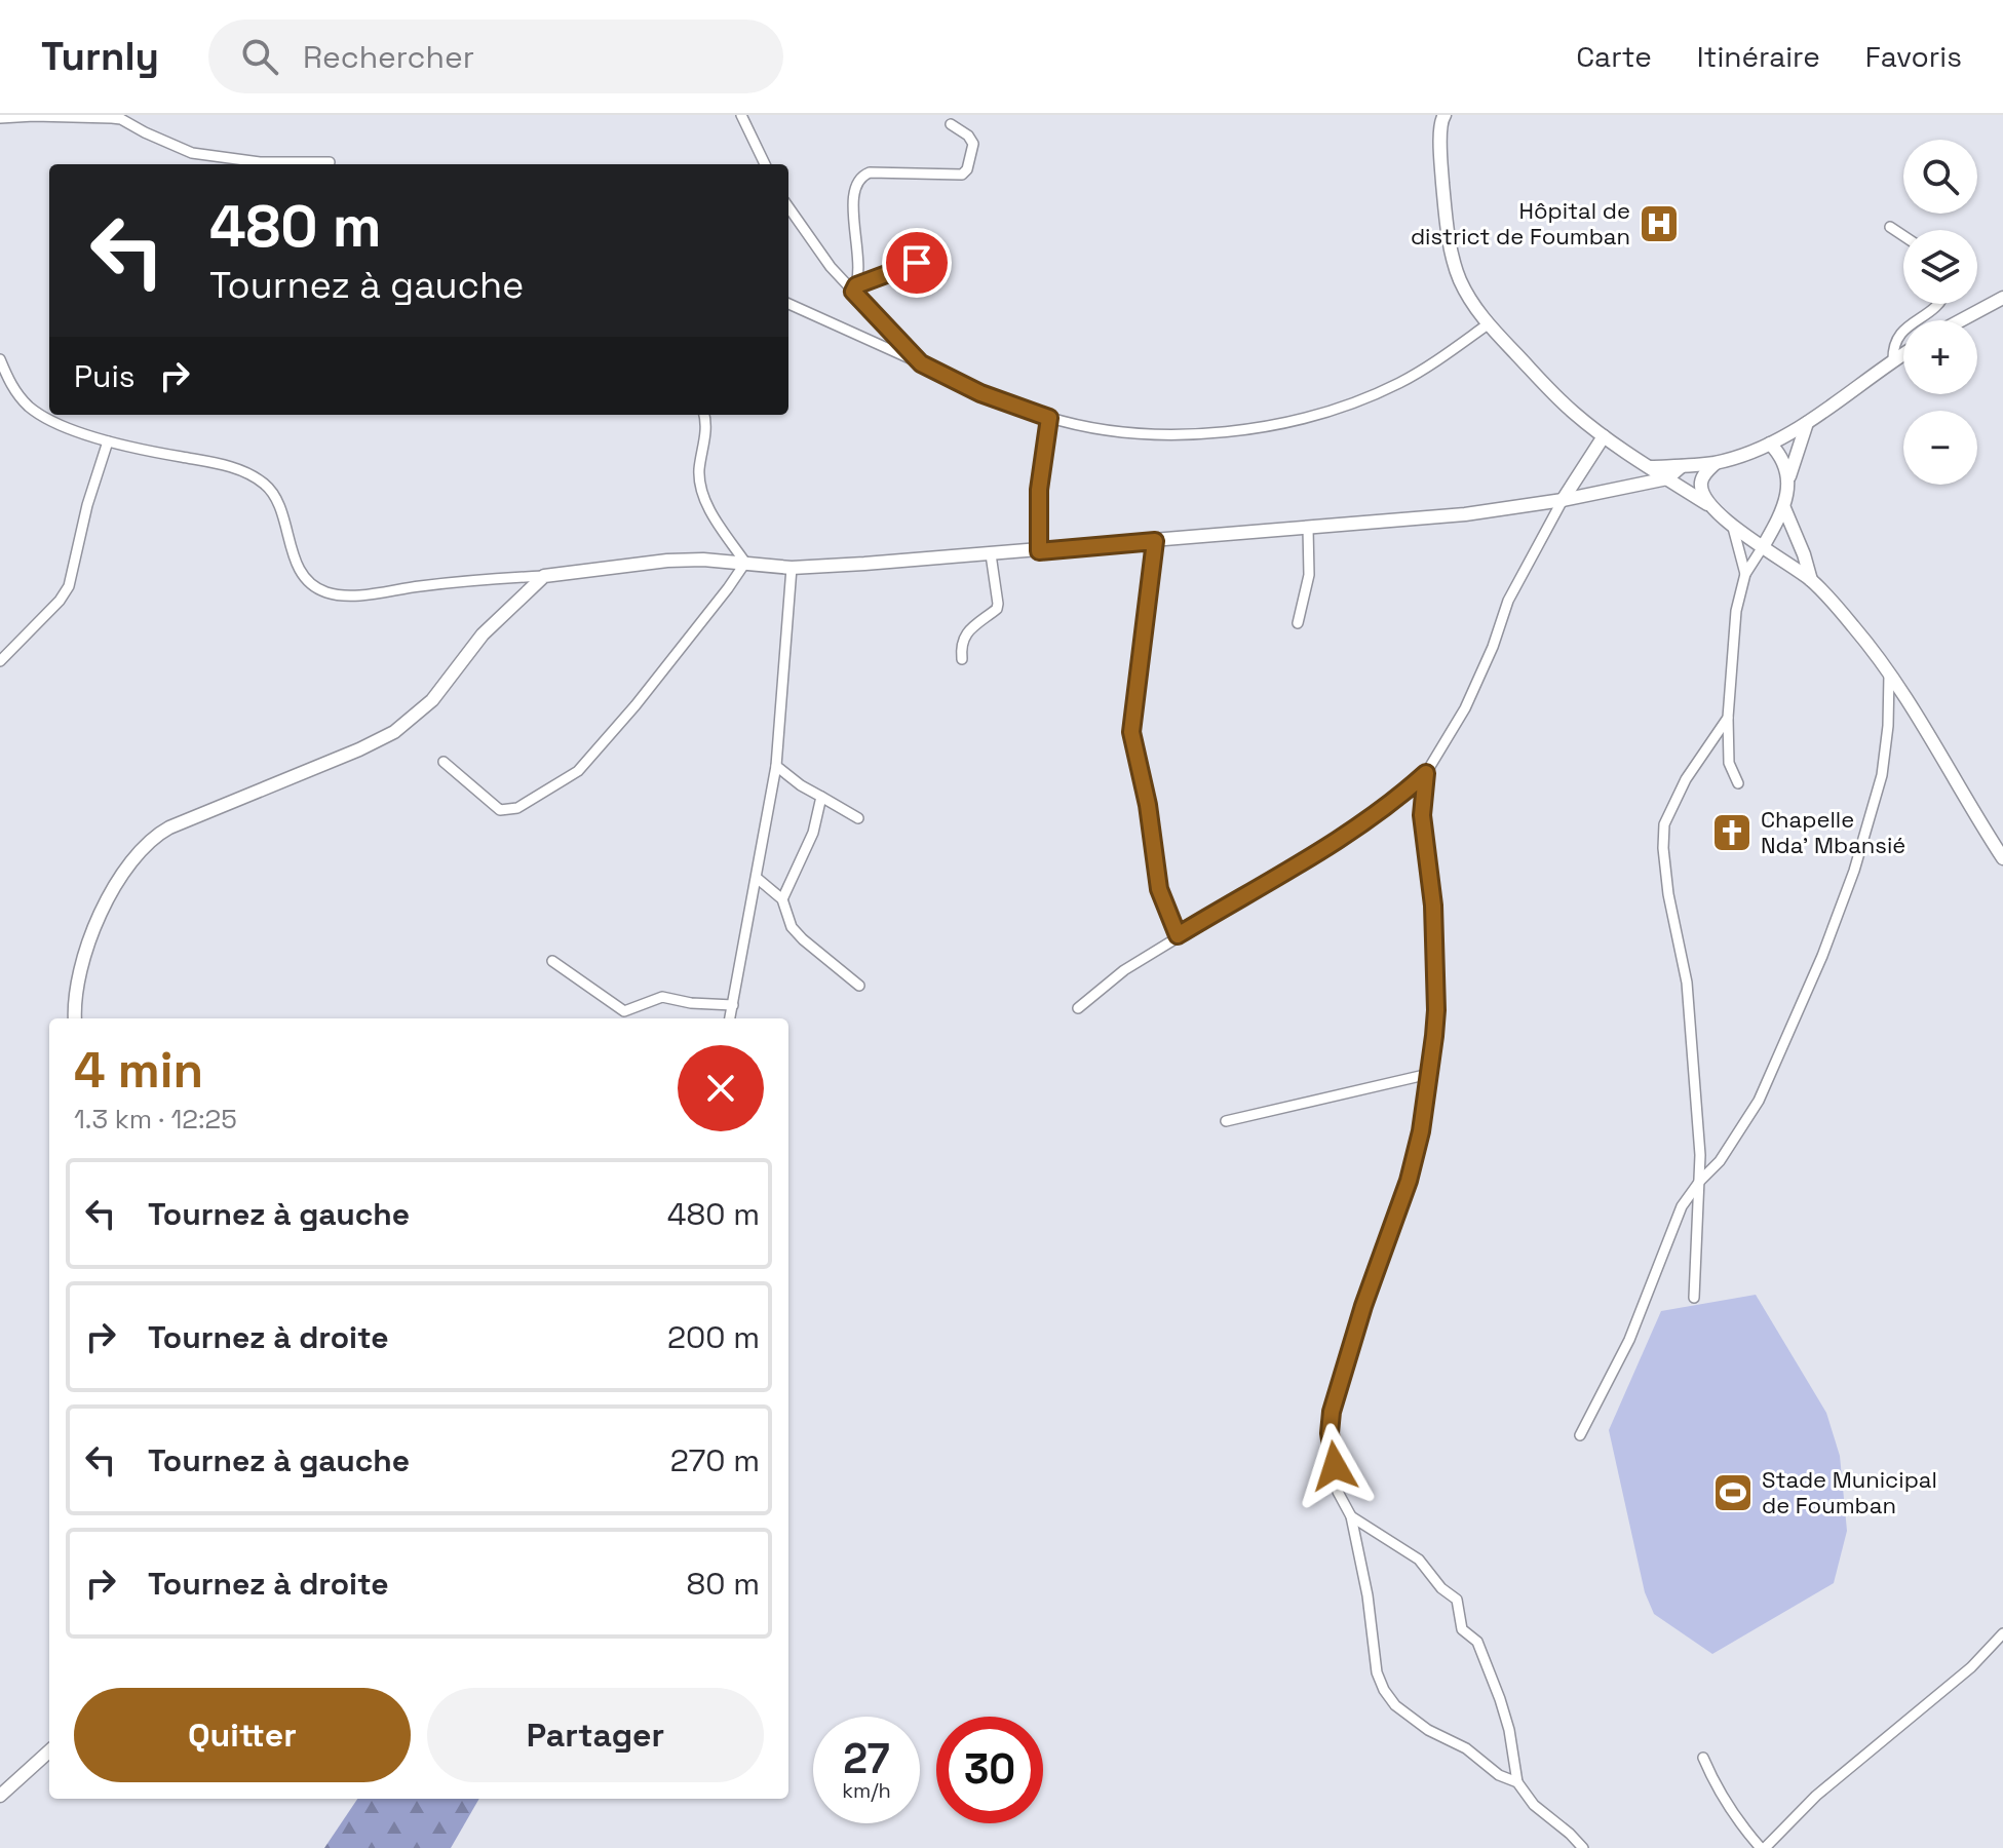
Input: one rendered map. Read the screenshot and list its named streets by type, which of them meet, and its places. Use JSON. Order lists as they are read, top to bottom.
{
  "places": {
    "hospital": ["Hôpital de district de Foumban"],
    "church": ["Chapelle Nda' Mbansié"],
    "sports": ["Stade Municipal de Foumban"]
  },
  "page": {
    "header": "Turnly",
    "search": "Rechercher",
    "nav": ["Carte", "Itinéraire", "Favoris"],
    "map_buttons": ["+", "−"],
    "turn": ["480 m", "Tournez à gauche"],
    "then": "Puis",
    "heading": ["4 min", "1.3 km · 12:25"],
    "list": [
      {
        "name": "Tournez à gauche",
        "value": "480 m"
      },
      {
        "name": "Tournez à droite",
        "value": "200 m"
      },
      {
        "name": "Tournez à gauche",
        "value": "270 m"
      },
      {
        "name": "Tournez à droite",
        "value": "80 m"
      }
    ],
    "buttons": ["Quitter", "Partager"],
    "speed": "27 km/h",
    "limit": "30"
  }
}
